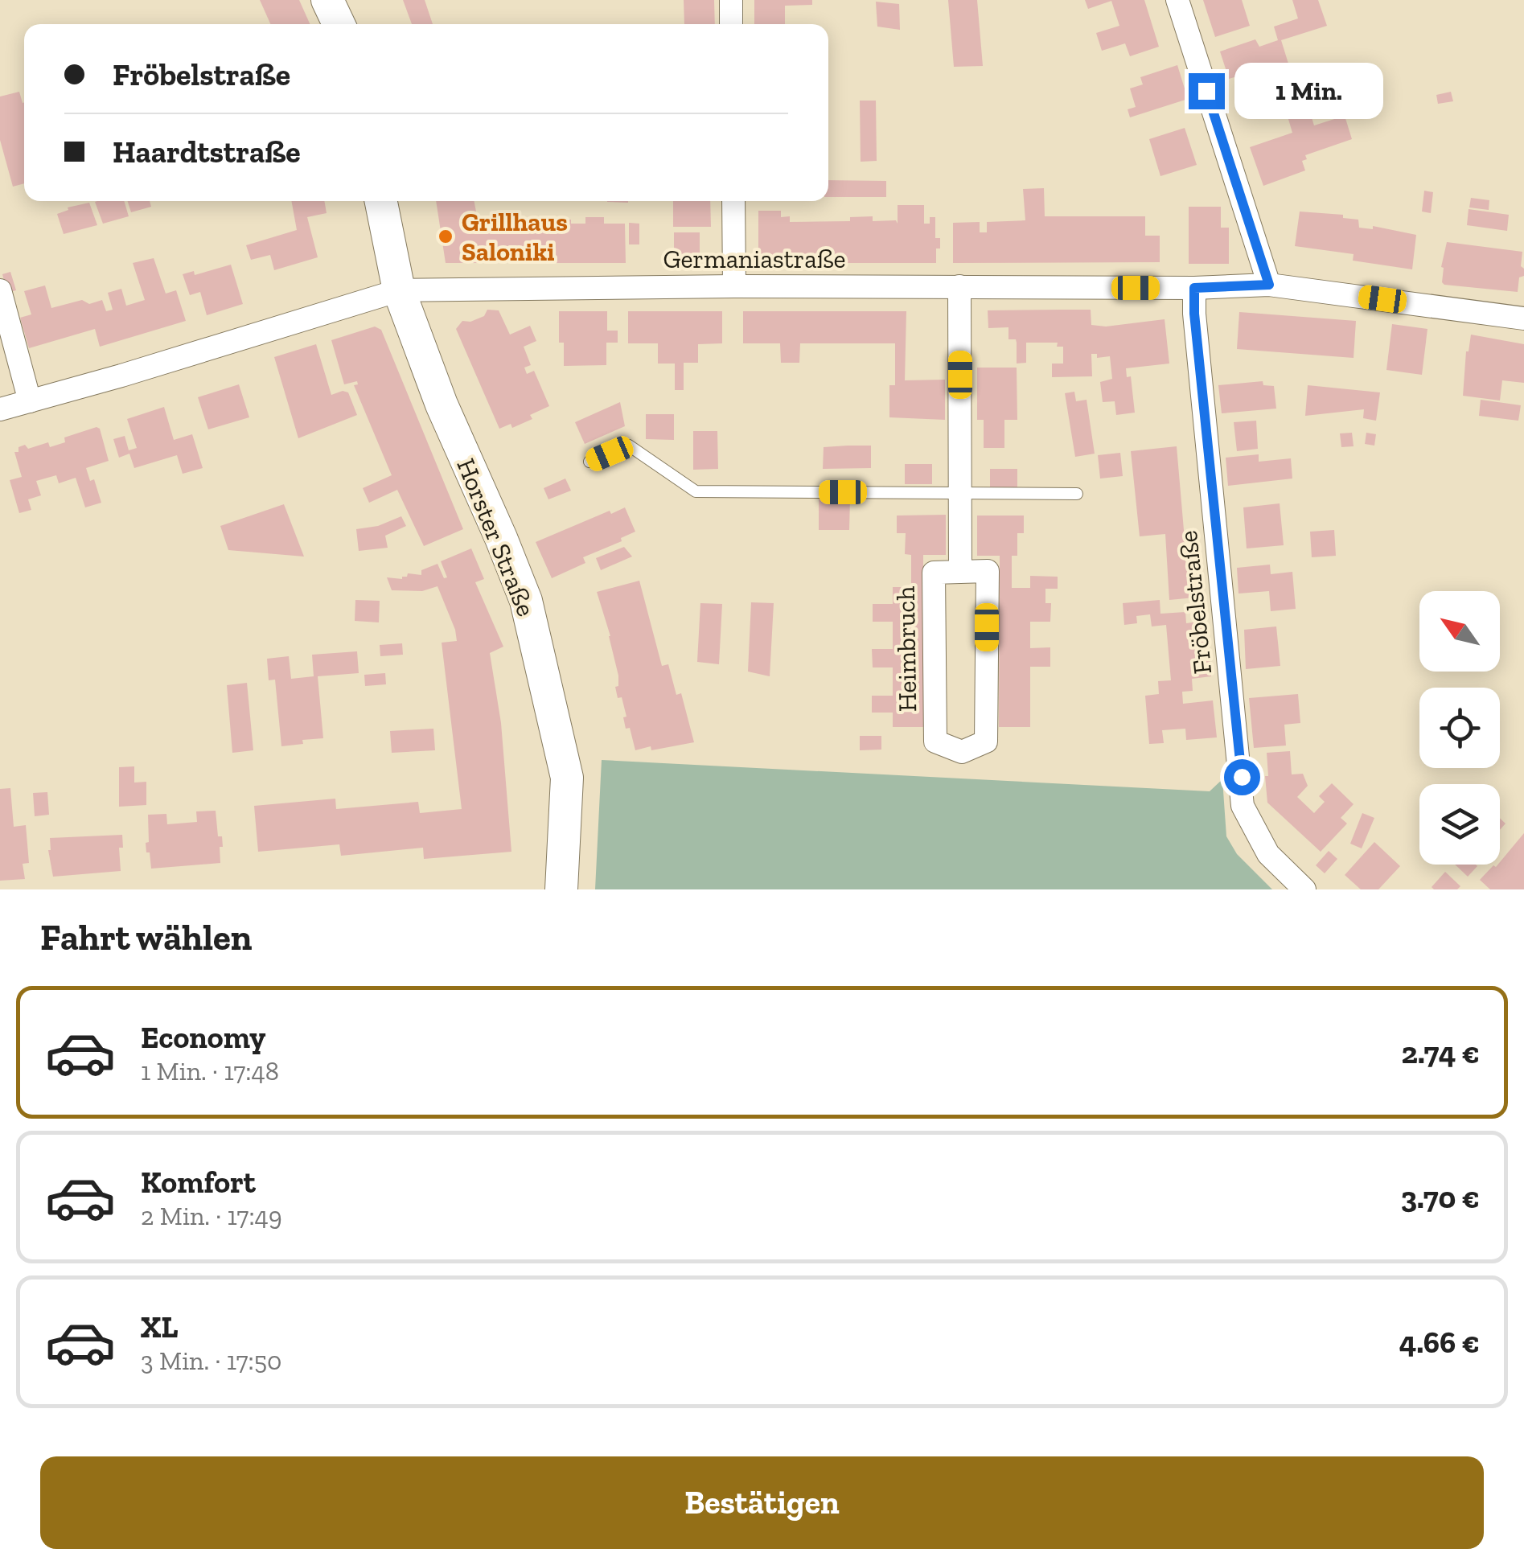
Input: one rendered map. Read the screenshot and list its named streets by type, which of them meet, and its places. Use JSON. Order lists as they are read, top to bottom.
{
  "streets": {
    "main road": ["Horster Straße"],
    "street": ["Germaniastraße", "Fröbelstraße", "Heimbruch"]
  },
  "crossings": [
    ["Germaniastraße", "Horster Straße"],
    ["Germaniastraße", "Fröbelstraße"]
  ],
  "places": ["Grillhaus Saloniki"],
  "north": "top left",
  "page": {
    "banner": ["Fröbelstraße", "Haardtstraße"],
    "bubble": "1 Min.",
    "heading": "Fahrt wählen",
    "list": [
      {
        "name": "Economy",
        "note": "1 Min. · 17:48",
        "value": "2.74 €"
      },
      {
        "name": "Komfort",
        "note": "2 Min. · 17:49",
        "value": "3.70 €"
      },
      {
        "name": "XL",
        "note": "3 Min. · 17:50",
        "value": "4.66 €"
      }
    ],
    "buttons": "Bestätigen"
  }
}
